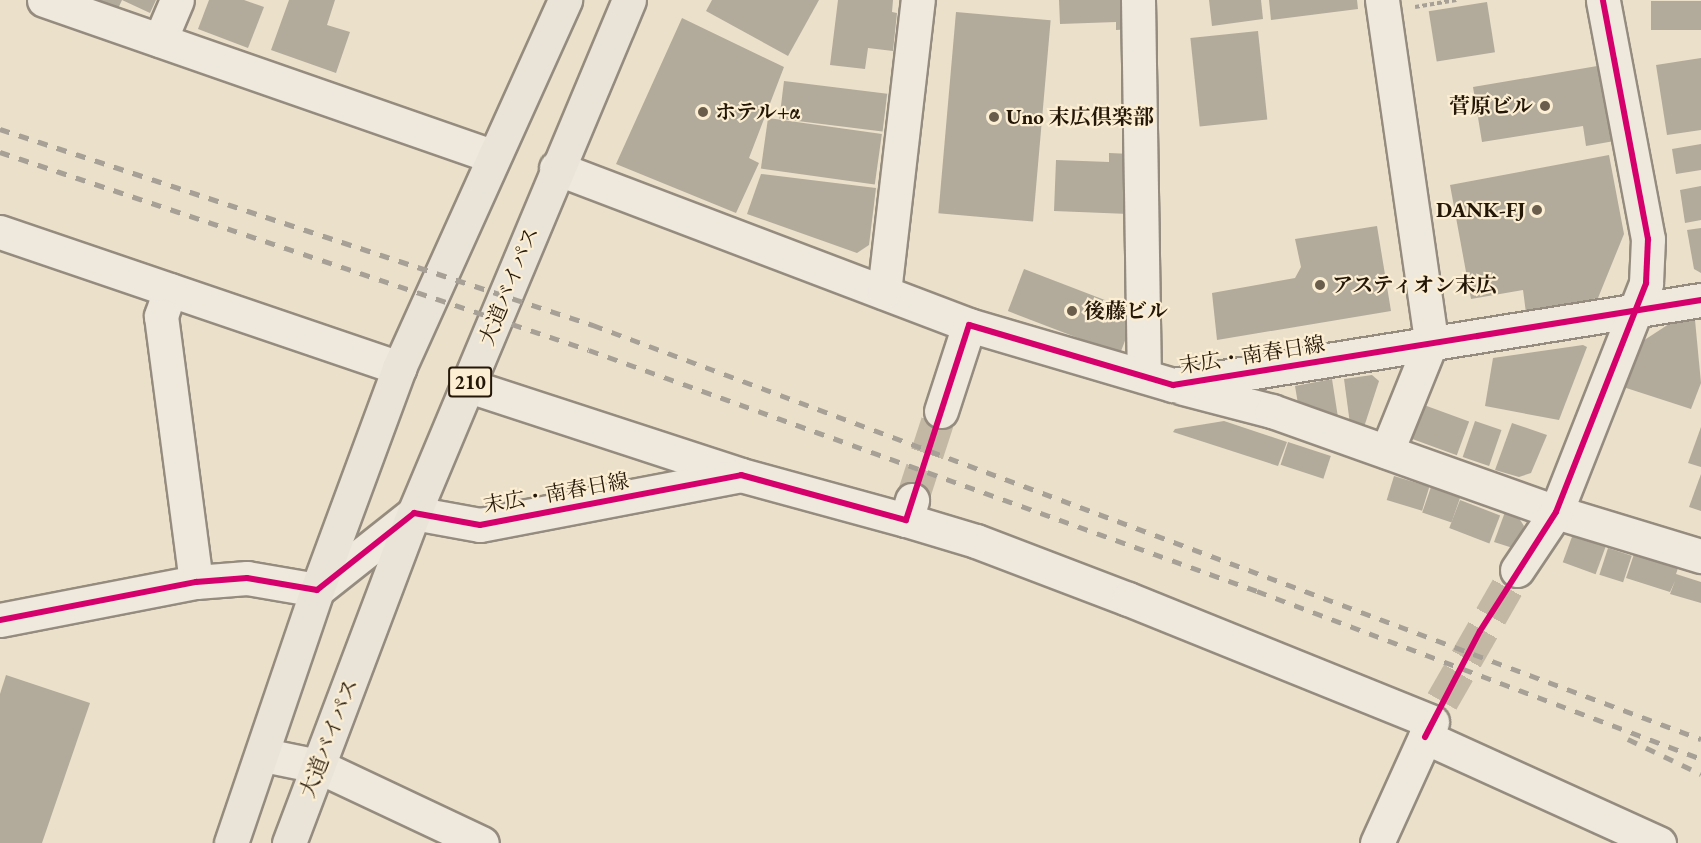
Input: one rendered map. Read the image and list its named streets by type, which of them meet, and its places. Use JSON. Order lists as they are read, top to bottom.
{
  "streets": {
    "highway": ["大道バイパス", "210"],
    "street": ["末広・南春日線"]
  },
  "crossings": [
    ["大道バイパス", "末広・南春日線"]
  ],
  "places": [
    "菅原ビル",
    "ホテル+α",
    "Uno 末広倶楽部",
    "DANK-FJ",
    "アスティオン末広",
    "後藤ビル"
  ]
}
